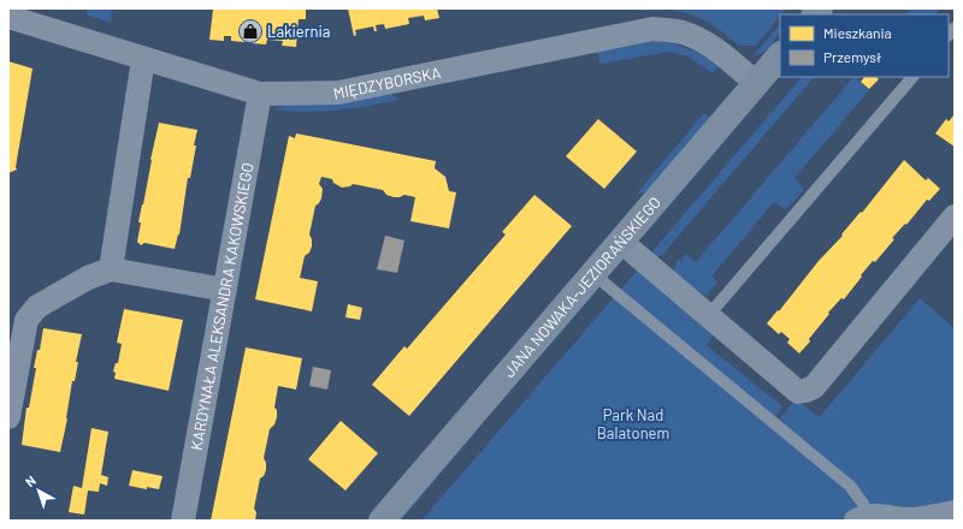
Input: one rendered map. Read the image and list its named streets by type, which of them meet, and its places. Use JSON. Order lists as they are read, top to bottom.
{
  "streets": {
    "street": ["MIĘDZYBORSKA", "JANA NOWAKA-JEZIORAŃSKIEGO", "KARDYNAŁA ALEKSANDRA KAKOWSKIEGO"]
  },
  "crossings": [
    ["MIĘDZYBORSKA", "JANA NOWAKA-JEZIORAŃSKIEGO"],
    ["MIĘDZYBORSKA", "KARDYNAŁA ALEKSANDRA KAKOWSKIEGO"]
  ],
  "parks": ["Park Nad Balatonem"],
  "places": {
    "shop": ["Lakiernia"]
  },
  "legend": ["Mieszkania", "Przemysł"],
  "north": "top left"
}
